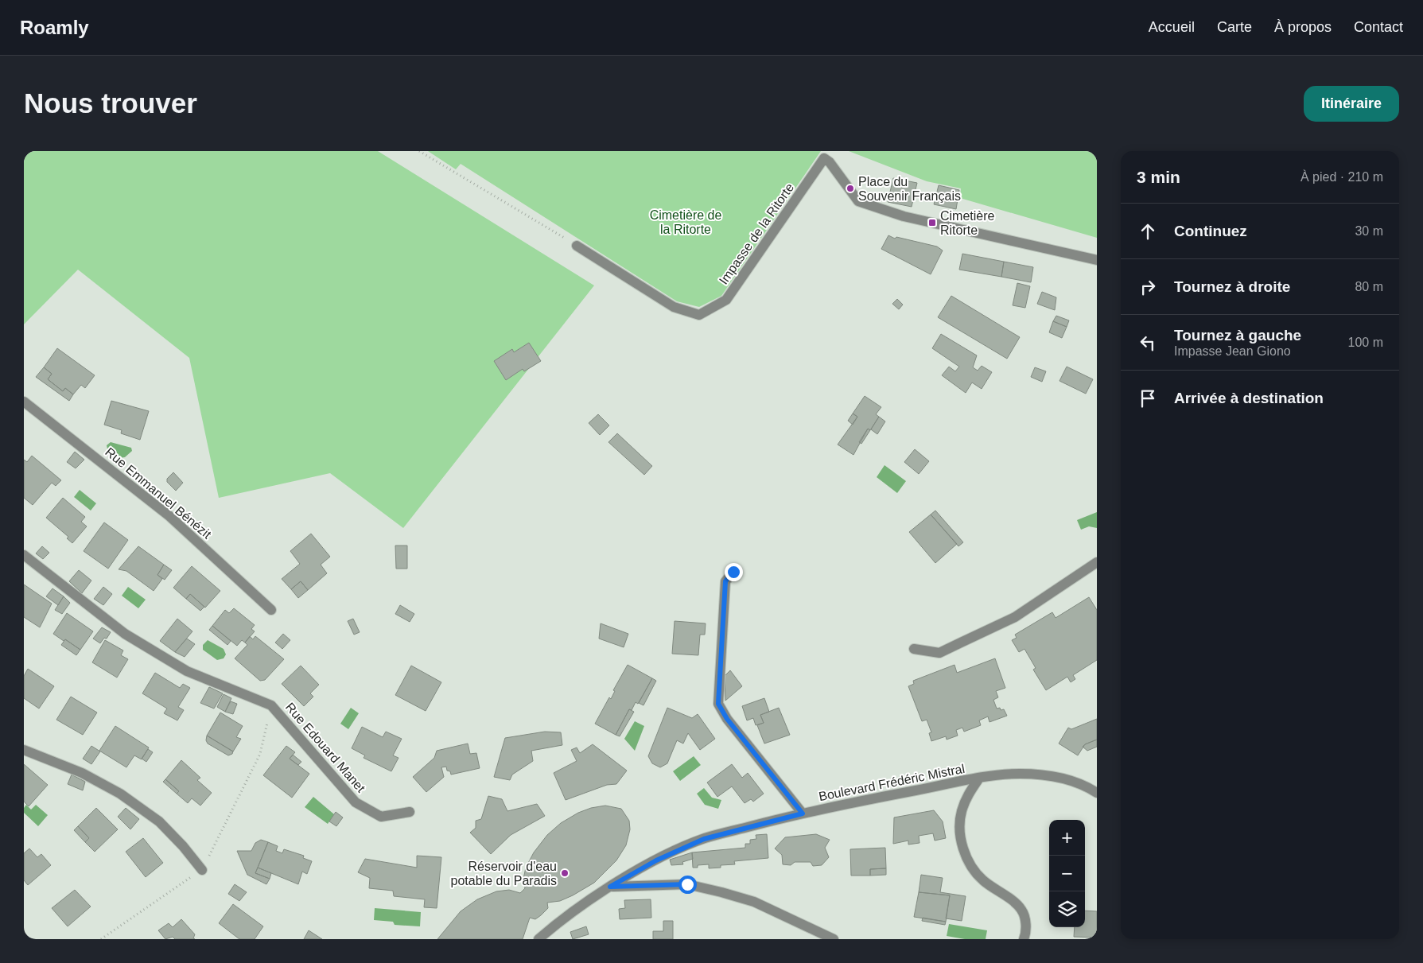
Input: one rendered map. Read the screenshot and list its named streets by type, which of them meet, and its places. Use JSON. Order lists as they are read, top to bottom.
{
  "streets": {
    "street": [
      "Impasse de la Ritorte",
      "Rue Emmanuel Bénézit",
      "Rue Edouard Manet",
      "Boulevard Frédéric Mistral"
    ]
  },
  "parks": ["Cimetière de la Ritorte"],
  "places": {
    "other": ["Place du Souvenir Français", "Réservoir d'eau potable du Paradis"],
    "transit": ["Cimetière Ritorte"]
  },
  "page": {
    "header": "Roamly",
    "nav": [
      "Accueil",
      "Carte",
      "À propos",
      "Contact"
    ],
    "buttons": "Itinéraire",
    "title": "Nous trouver",
    "heading": ["3 min", "À pied · 210 m"],
    "list": [
      ["Continuez", "30 m"],
      ["Tournez à droite", "80 m"],
      ["Tournez à gauche", "Impasse Jean Giono", "100 m"],
      "Arrivée à destination"
    ],
    "map_buttons": ["+", "−"]
  }
}
